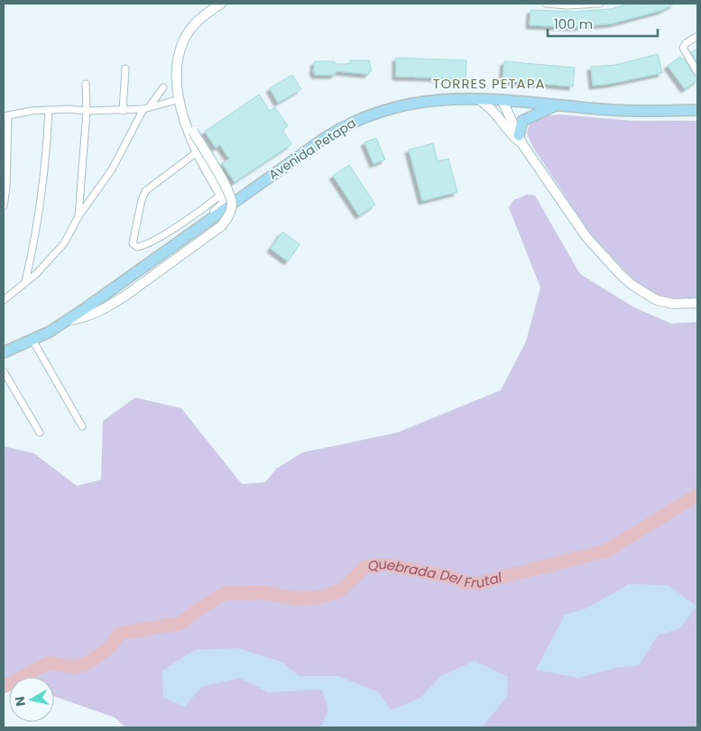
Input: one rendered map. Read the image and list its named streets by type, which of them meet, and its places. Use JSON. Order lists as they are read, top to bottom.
{
  "streets": {
    "main road": ["Avenida Petapa"]
  },
  "districts": ["TORRES PETAPA"],
  "water": ["Quebrada Del Frutal"],
  "scale_bar": "100 m",
  "north": "left"
}
